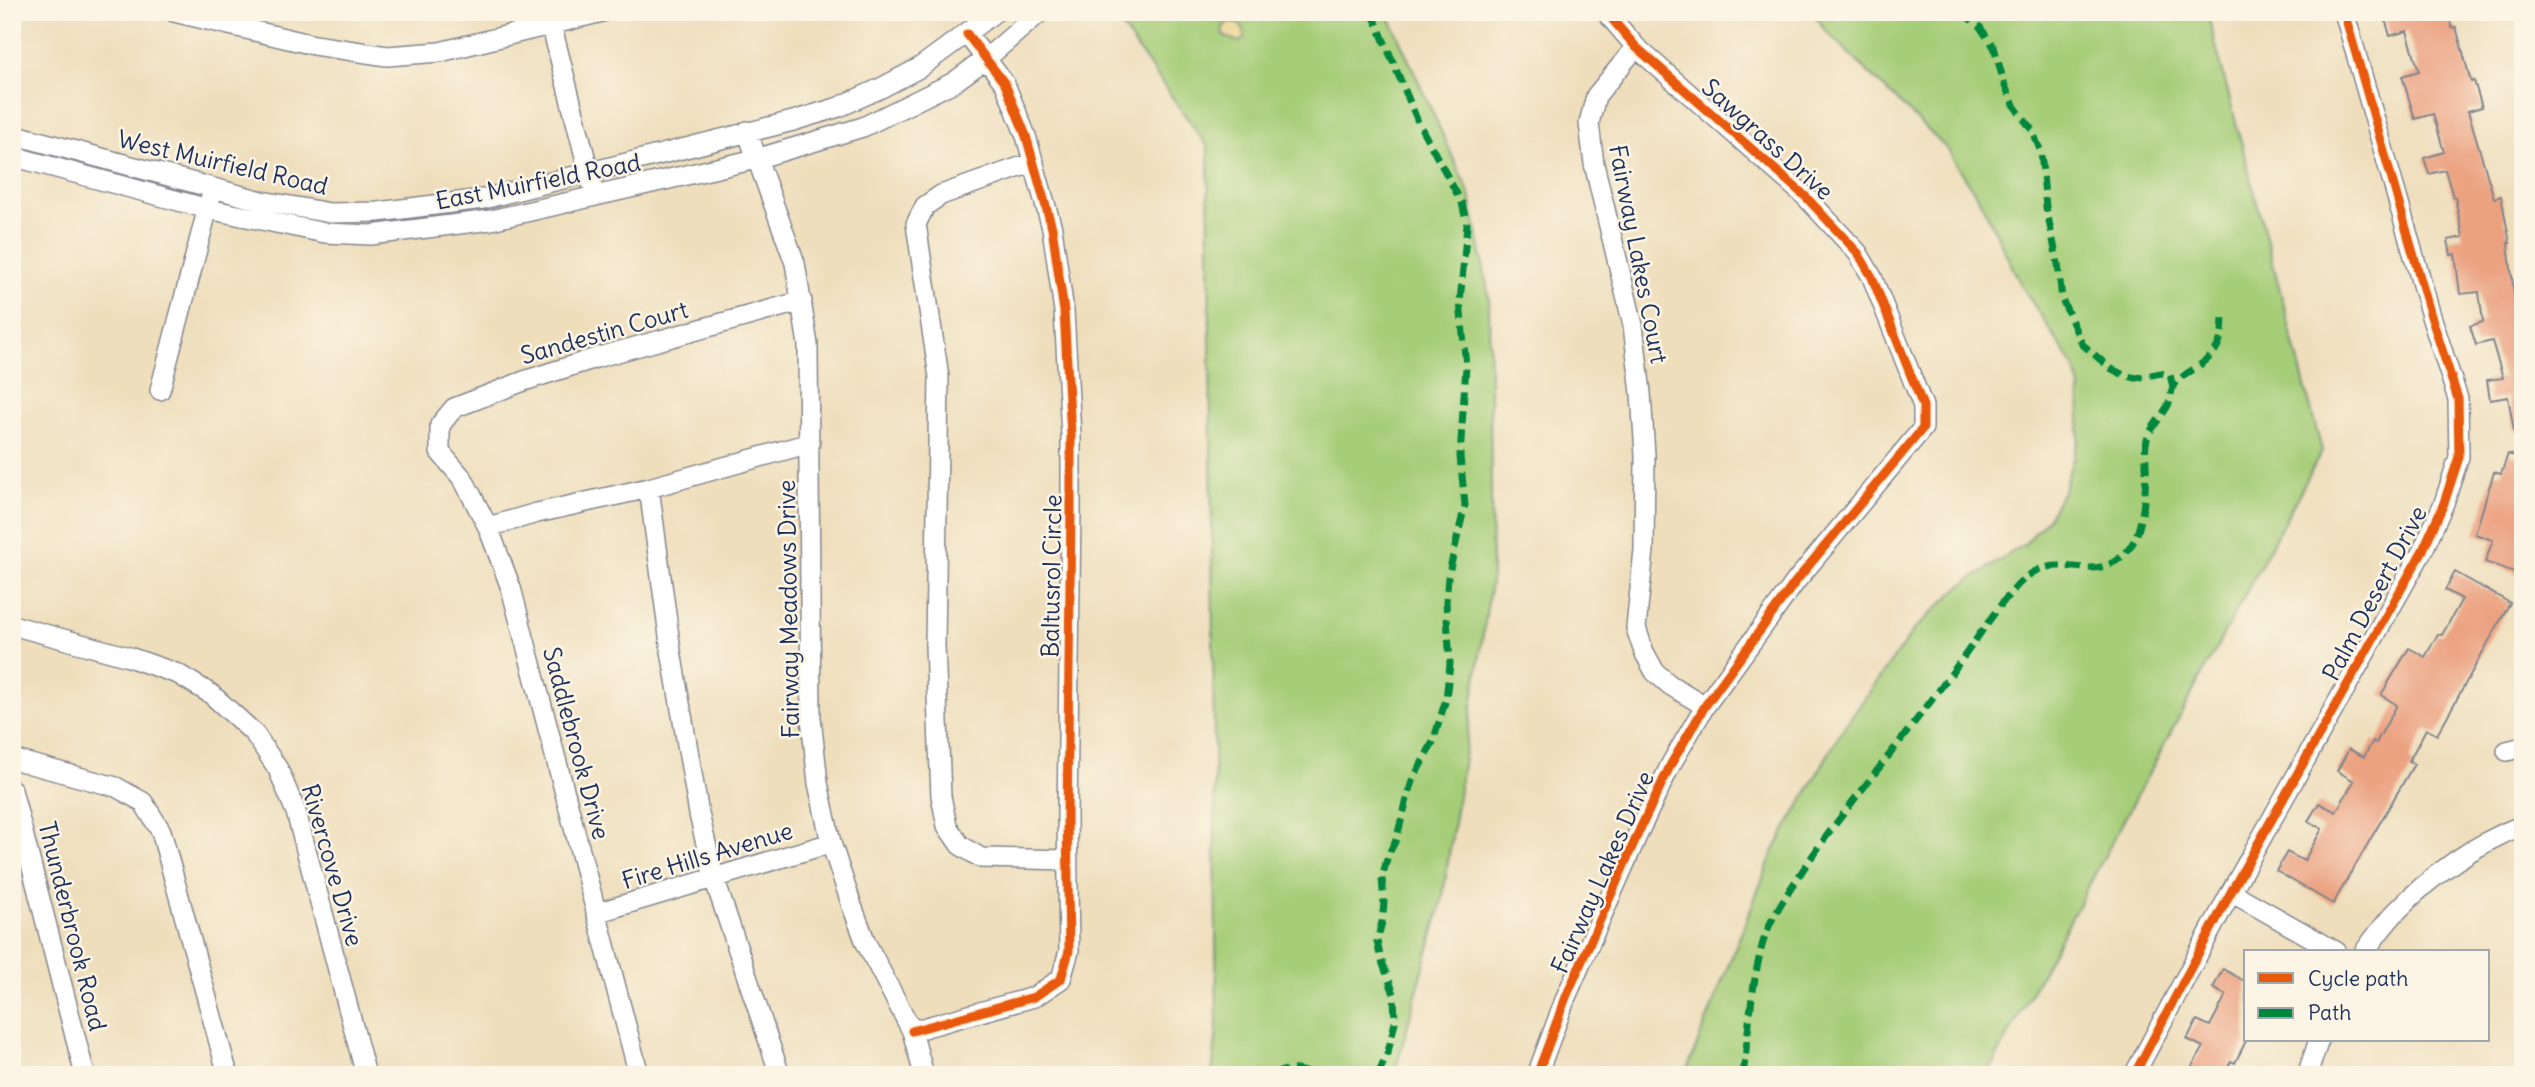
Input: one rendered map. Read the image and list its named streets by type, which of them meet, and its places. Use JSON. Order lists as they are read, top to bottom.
{
  "streets": {
    "street": [
      "Sawgrass Drive",
      "West Muirfield Road",
      "East Muirfield Road",
      "Fairway Lakes Court",
      "Sandestin Court",
      "Baltusrol Circle",
      "Palm Desert Drive",
      "Fairway Meadows Drive",
      "Saddlebrook Drive",
      "Fire Hills Avenue",
      "Rivercove Drive",
      "Fairway Lakes Drive",
      "Thunderbrook Road"
    ]
  },
  "crossings": [
    ["Sawgrass Drive", "Fairway Lakes Court"],
    ["Sawgrass Drive", "Fairway Lakes Drive"],
    ["West Muirfield Road", "East Muirfield Road"],
    ["East Muirfield Road", "Baltusrol Circle"],
    ["East Muirfield Road", "Fairway Meadows Drive"],
    ["Fairway Lakes Court", "Fairway Lakes Drive"],
    ["Sandestin Court", "Fairway Meadows Drive"],
    ["Sandestin Court", "Saddlebrook Drive"],
    ["Baltusrol Circle", "Fairway Meadows Drive"],
    ["Fairway Meadows Drive", "Fire Hills Avenue"],
    ["Saddlebrook Drive", "Fire Hills Avenue"]
  ],
  "legend": ["Cycle path", "Path"]
}
